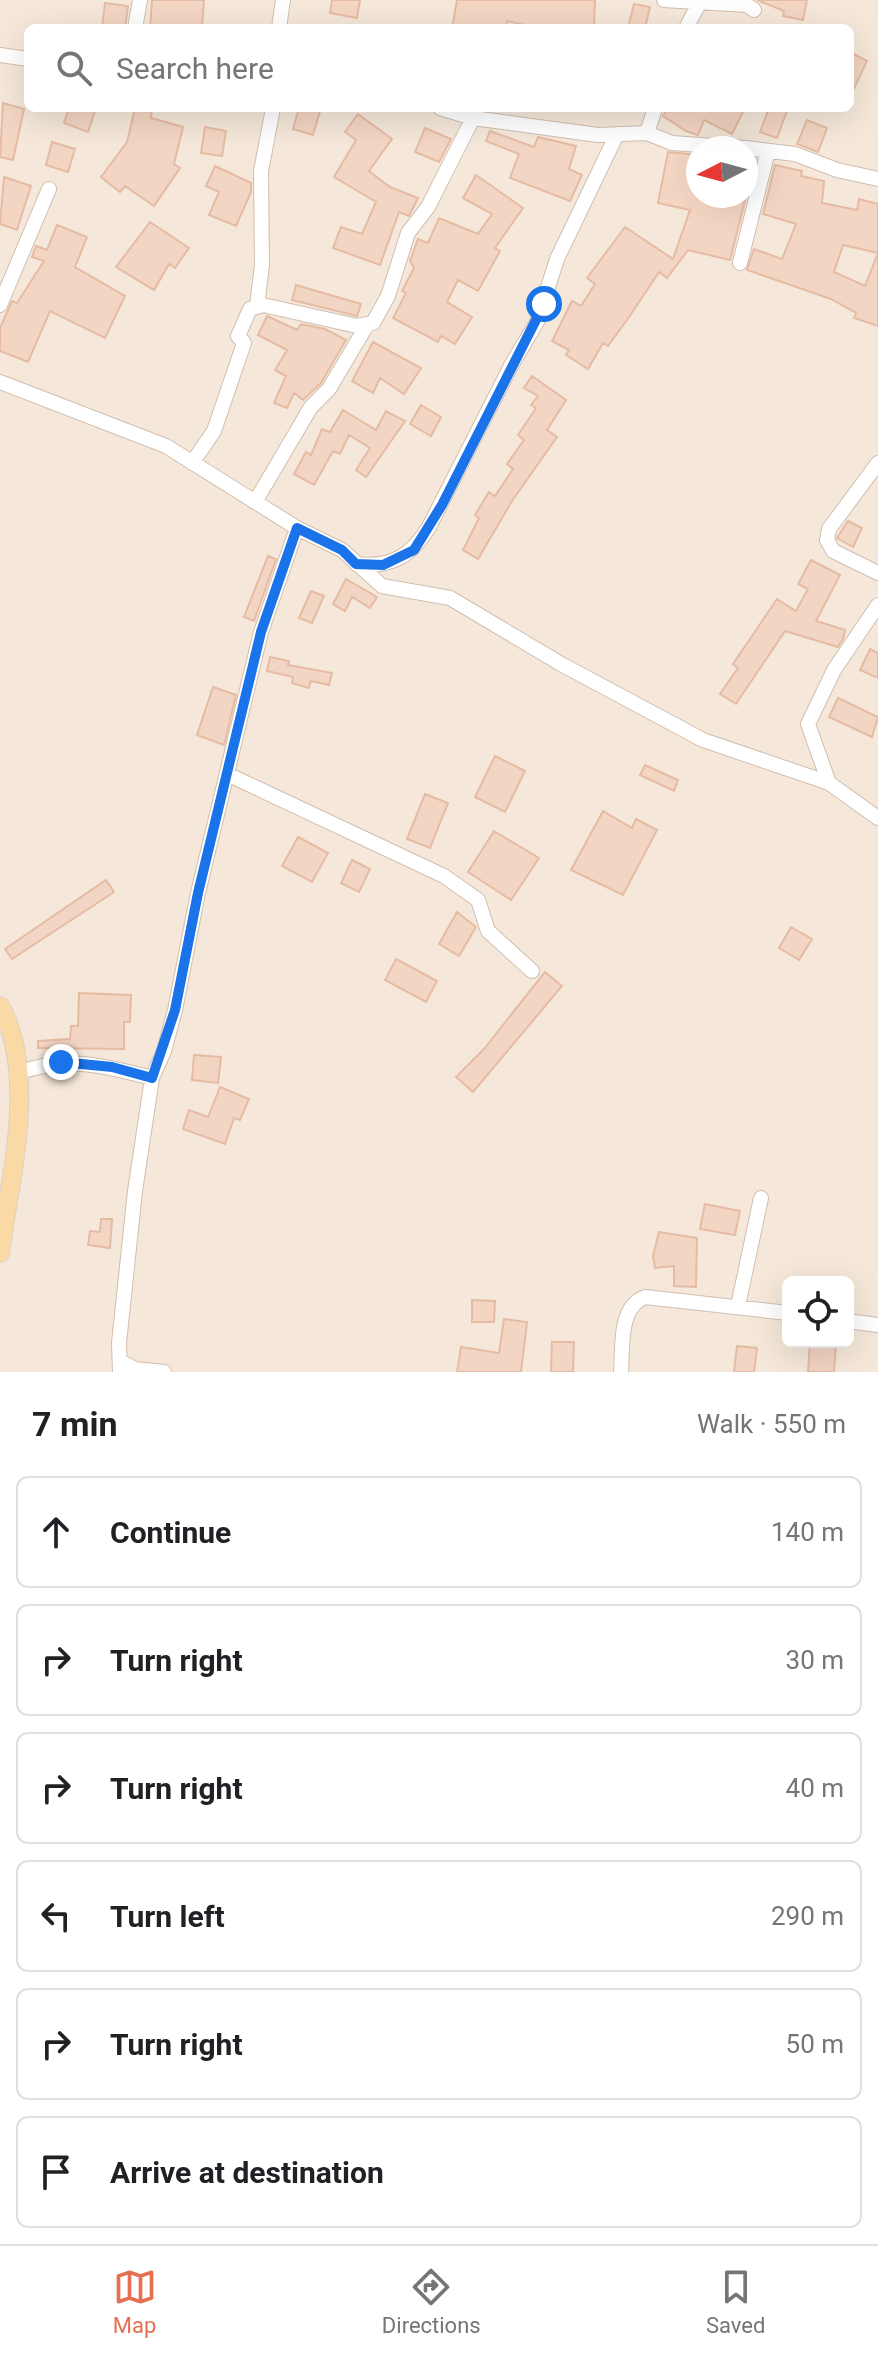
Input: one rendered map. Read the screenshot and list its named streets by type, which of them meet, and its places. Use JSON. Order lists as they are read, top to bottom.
{
  "north": "left",
  "page": {
    "search": "Search here",
    "heading": ["7 min", "Walk · 550 m"],
    "list": [
      ["Continue", "140 m"],
      ["Turn right", "30 m"],
      ["Turn right", "40 m"],
      ["Turn left", "290 m"],
      ["Turn right", "50 m"],
      "Arrive at destination"
    ],
    "nav": ["Map", "Directions", "Saved"]
  }
}
